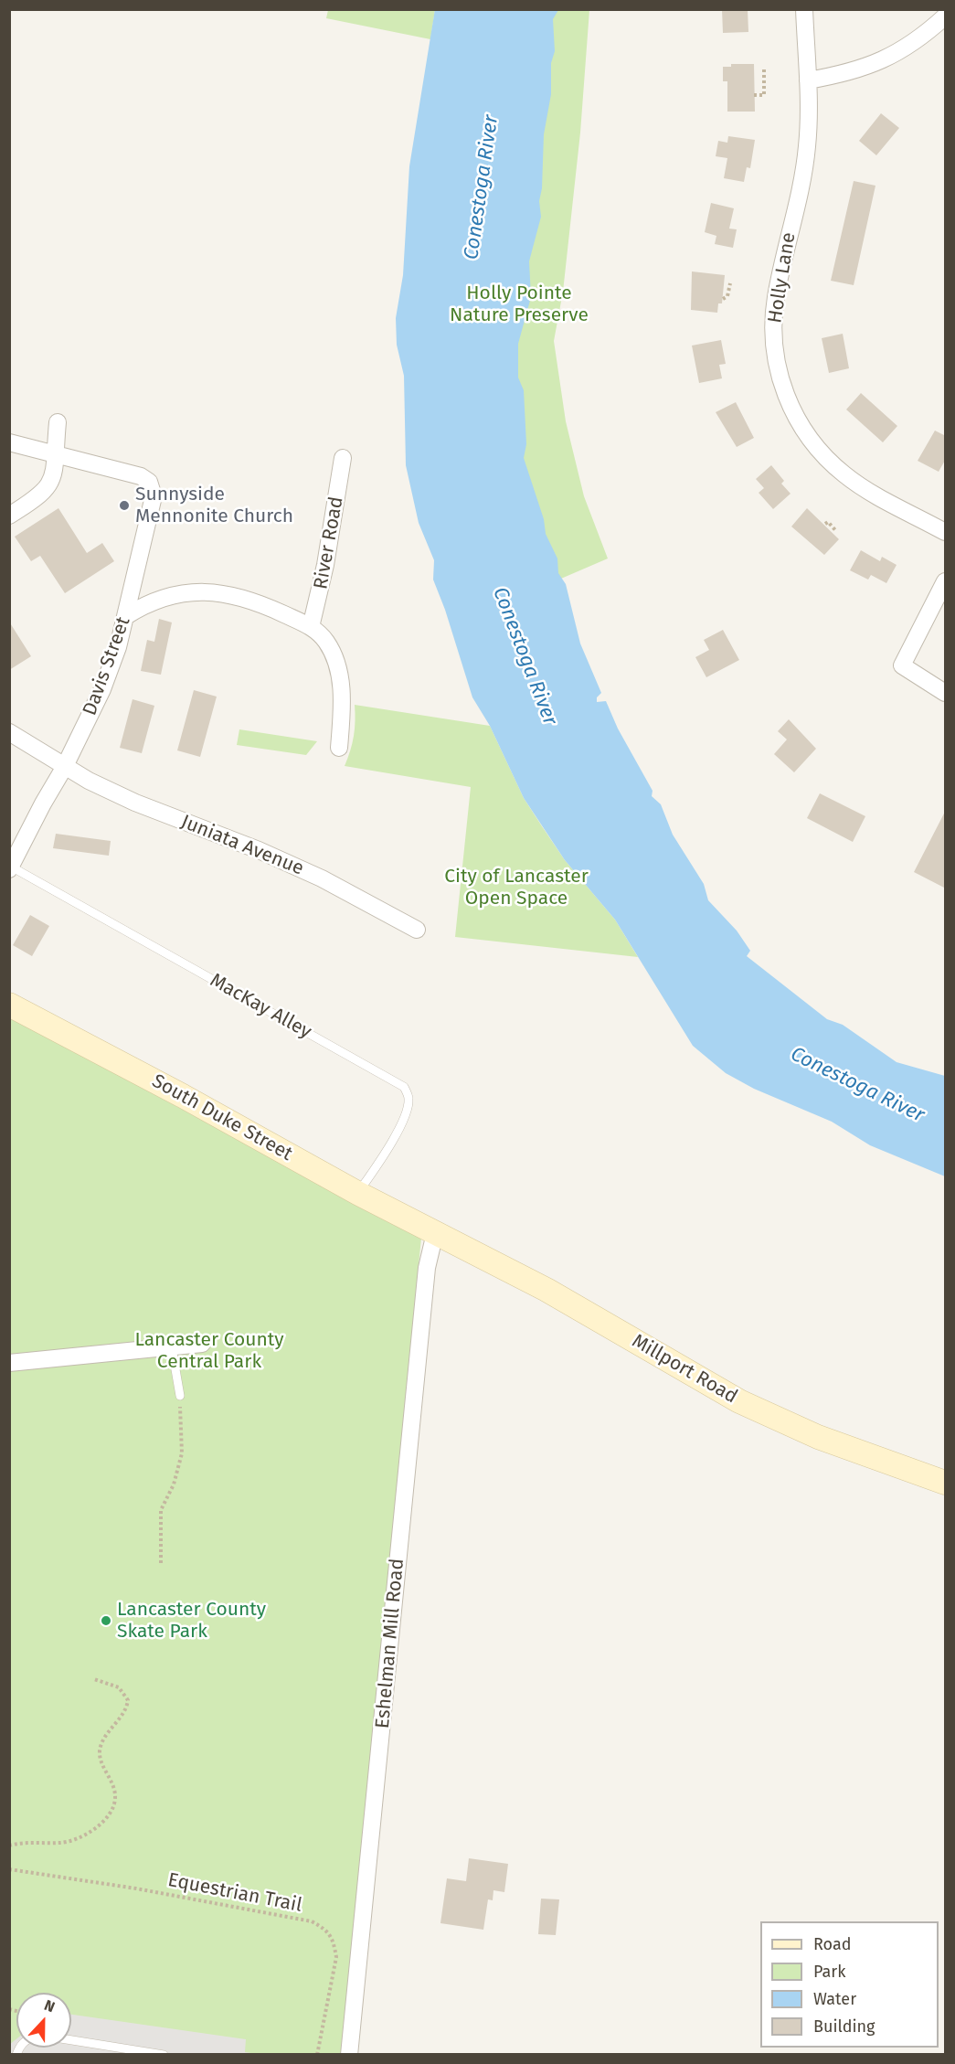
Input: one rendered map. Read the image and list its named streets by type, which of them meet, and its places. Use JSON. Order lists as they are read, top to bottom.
{
  "streets": {
    "main road": ["South Duke Street", "Millport Road"],
    "street": [
      "Holly Lane",
      "River Road",
      "Davis Street",
      "Juniata Avenue",
      "Eshelman Mill Road"
    ],
    "lane": ["MacKay Alley"],
    "path": ["Equestrian Trail"]
  },
  "crossings": [
    ["Davis Street", "Juniata Avenue"],
    ["Davis Street", "MacKay Alley"],
    ["MacKay Alley", "South Duke Street"],
    ["South Duke Street", "Millport Road"],
    ["South Duke Street", "Eshelman Mill Road"],
    ["Millport Road", "Eshelman Mill Road"]
  ],
  "water": ["Conestoga River"],
  "parks": ["Holly Pointe Nature Preserve", "City of Lancaster Open Space", "Lancaster County Central Park"],
  "places": ["Sunnyside Mennonite Church", "Lancaster County Skate Park"],
  "legend": [
    "Road",
    "Park",
    "Water",
    "Building"
  ],
  "north": "top"
}
